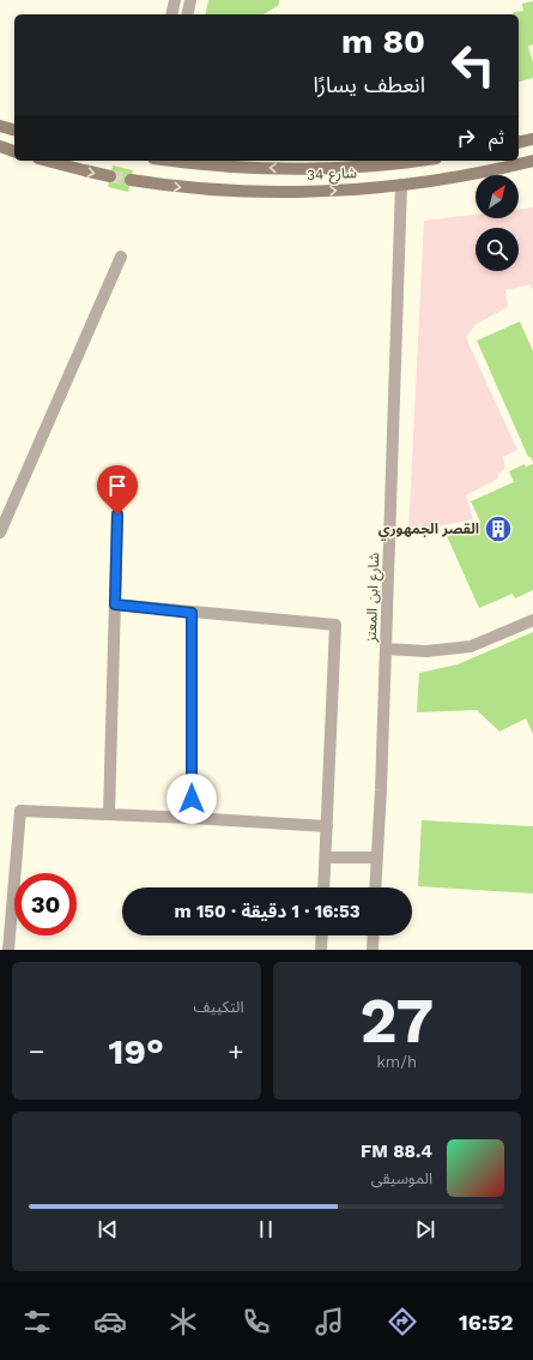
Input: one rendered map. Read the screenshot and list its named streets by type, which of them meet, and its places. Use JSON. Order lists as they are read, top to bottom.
{
  "streets": {
    "main road": ["شارع 34"],
    "street": ["شارع ابن المعتز"]
  },
  "crossings": [
    ["شارع 34", "شارع ابن المعتز"]
  ],
  "places": {
    "building": ["القصر الجمهوري"]
  },
  "north": "top right",
  "page": {
    "turn": ["80 m", "انعطف يسارًا"],
    "then": "ثم",
    "limit": "30",
    "trip": "16:53 · 1 دقيقة · 150 m",
    "tile": [
      ["27", "km/h"],
      "التكييف"
    ],
    "heat": ["−", "19°", "+"],
    "song": ["88.4 FM", "الموسيقى"],
    "tabs": "16:52"
  }
}
